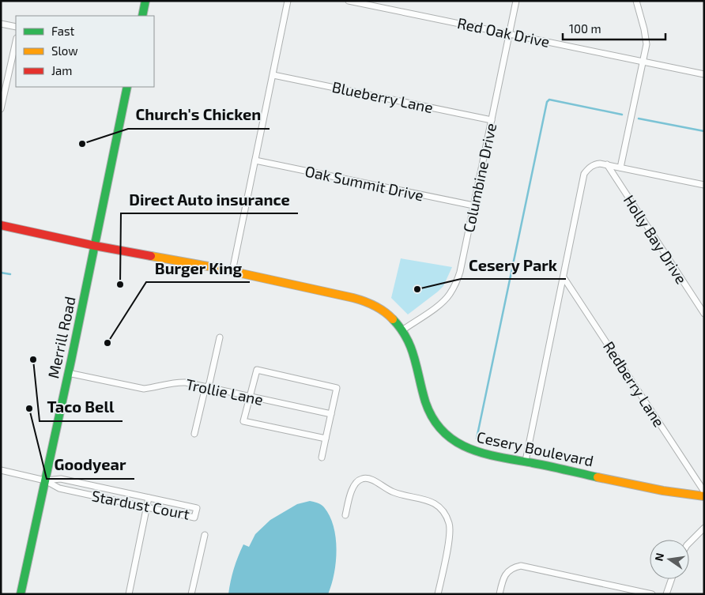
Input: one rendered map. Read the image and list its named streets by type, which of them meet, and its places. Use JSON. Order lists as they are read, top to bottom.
{
  "streets": {
    "main road": ["Merrill Road", "Cesery Boulevard"],
    "street": [
      "Red Oak Drive",
      "Blueberry Lane",
      "Columbine Drive",
      "Oak Summit Drive",
      "Holly Bay Drive",
      "Redberry Lane",
      "Trollie Lane",
      "Stardust Court"
    ]
  },
  "crossings": [
    ["Red Oak Drive", "Columbine Drive"],
    ["Blueberry Lane", "Columbine Drive"],
    ["Columbine Drive", "Oak Summit Drive"],
    ["Columbine Drive", "Cesery Boulevard"],
    ["Merrill Road", "Trollie Lane"],
    ["Merrill Road", "Cesery Boulevard"],
    ["Merrill Road", "Stardust Court"]
  ],
  "places": [
    "Church's Chicken",
    "Direct Auto insurance",
    "Cesery Park",
    "Burger King",
    "Taco Bell",
    "Goodyear"
  ],
  "legend": ["Fast", "Slow", "Jam"],
  "scale_bar": "100 m",
  "north": "left"
}
